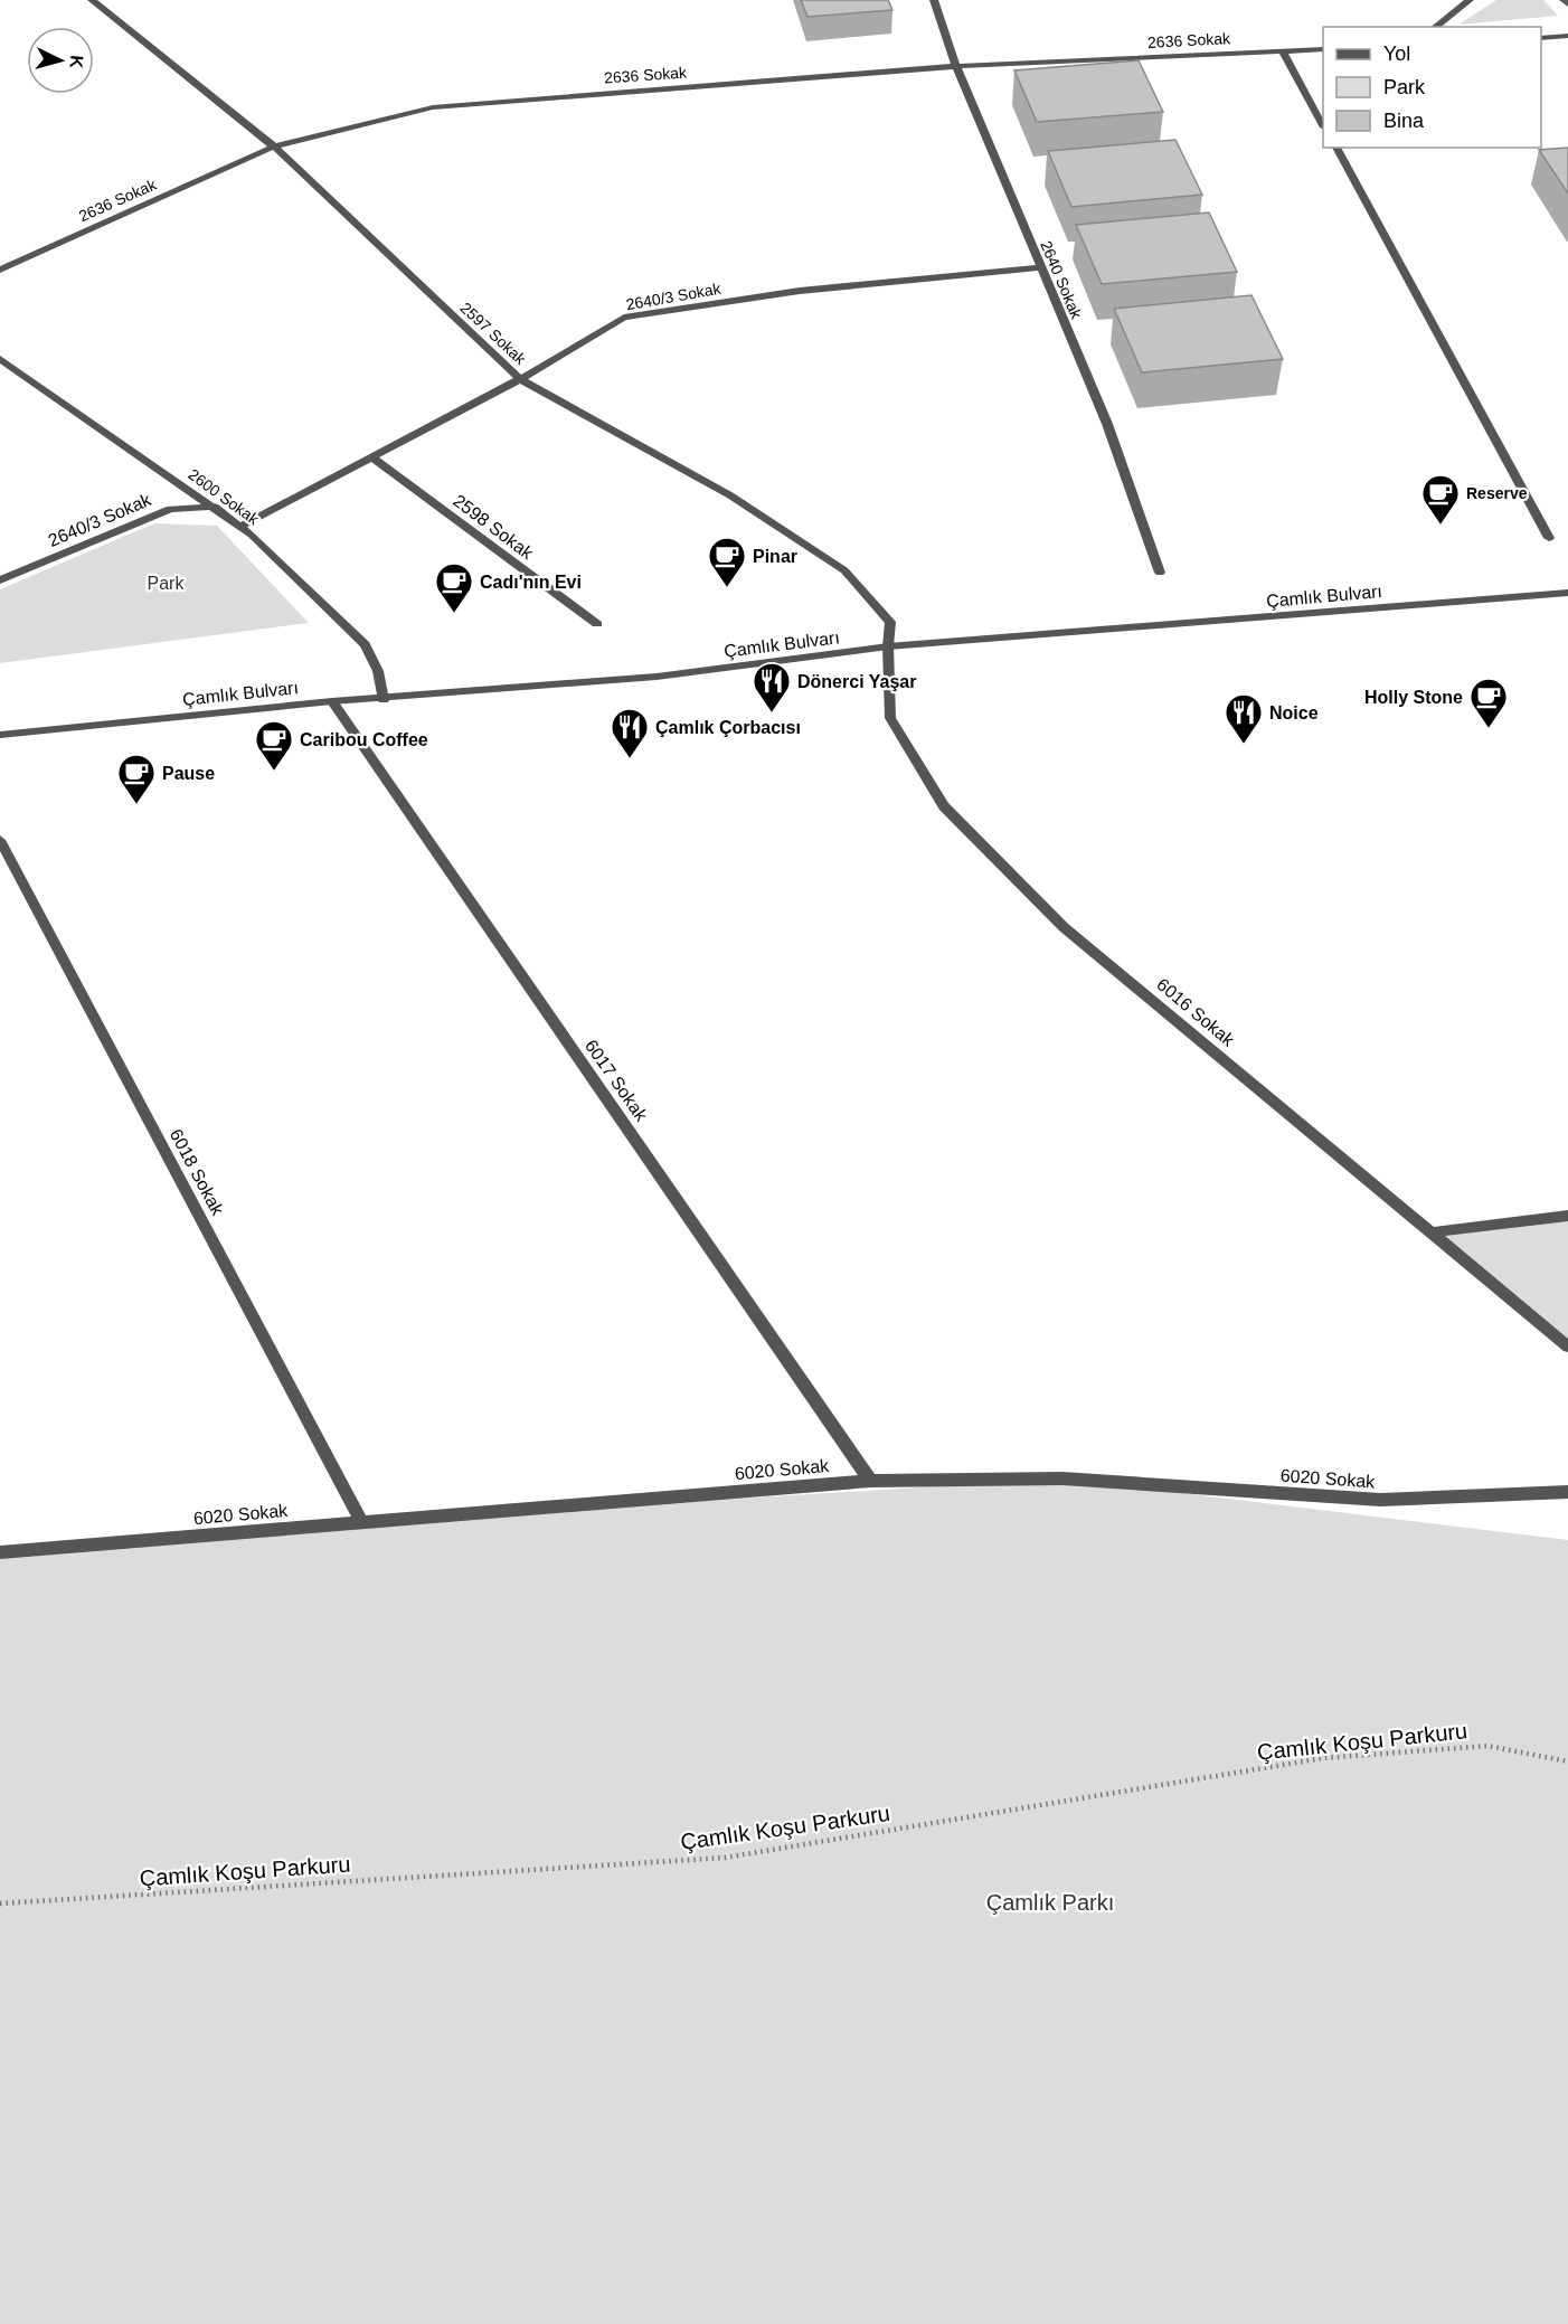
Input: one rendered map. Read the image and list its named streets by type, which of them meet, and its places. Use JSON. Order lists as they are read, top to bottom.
{
  "streets": {
    "street": [
      "2636 Sokak",
      "2640 Sokak",
      "2640/3 Sokak",
      "2597 Sokak",
      "2600 Sokak",
      "2598 Sokak",
      "Çamlık Bulvarı",
      "6016 Sokak",
      "6017 Sokak",
      "6018 Sokak",
      "6020 Sokak"
    ],
    "path": ["Çamlık Koşu Parkuru"]
  },
  "crossings": [
    ["2636 Sokak", "2640 Sokak"],
    ["2636 Sokak", "2597 Sokak"],
    ["2640 Sokak", "2640/3 Sokak"],
    ["2640/3 Sokak", "2597 Sokak"],
    ["2640/3 Sokak", "2600 Sokak"],
    ["2640/3 Sokak", "2598 Sokak"],
    ["2597 Sokak", "Çamlık Bulvarı"],
    ["2597 Sokak", "6016 Sokak"],
    ["2600 Sokak", "Çamlık Bulvarı"],
    ["Çamlık Bulvarı", "6016 Sokak"],
    ["Çamlık Bulvarı", "6017 Sokak"],
    ["6017 Sokak", "6020 Sokak"],
    ["6018 Sokak", "6020 Sokak"]
  ],
  "parks": ["Park", "Çamlık Parkı"],
  "places": {
    "cafe": [
      "Reserve",
      "Pinar",
      "Cadı'nın Evi",
      "Holly Stone",
      "Caribou Coffee",
      "Pause"
    ],
    "restaurant": ["Dönerci Yaşar", "Noice", "Çamlık Çorbacısı"]
  },
  "legend": ["Yol", "Park", "Bina"],
  "north": "right"
}
